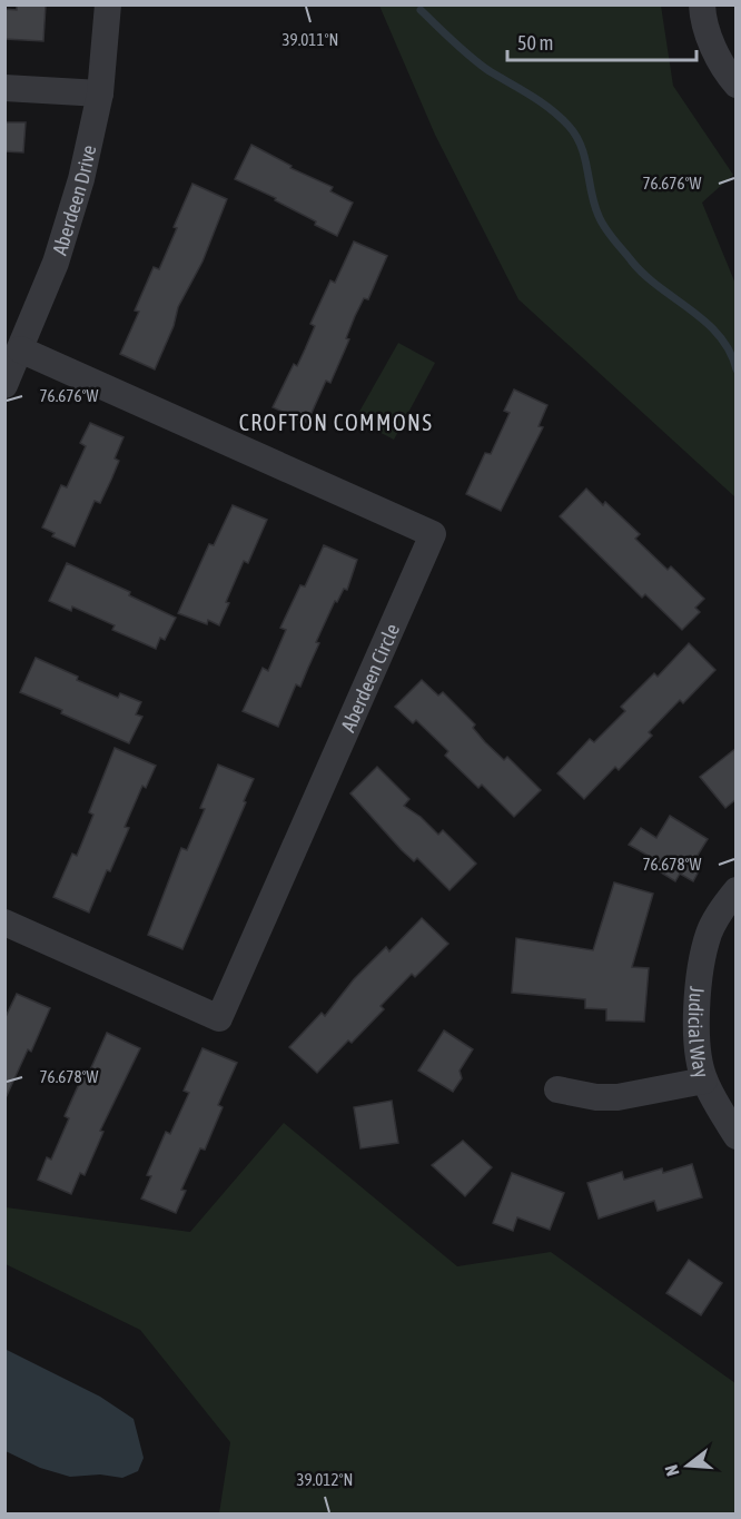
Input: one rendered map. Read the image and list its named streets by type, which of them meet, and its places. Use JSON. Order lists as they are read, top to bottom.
{
  "streets": {
    "street": ["Aberdeen Drive", "Aberdeen Circle", "Judicial Way"]
  },
  "crossings": [
    ["Aberdeen Drive", "Aberdeen Circle"]
  ],
  "districts": ["CROFTON COMMONS"],
  "scale_bar": "50 m",
  "north": "left",
  "coordinates": [
    "39.011°N",
    "76.676°W",
    "76.678°W",
    "39.012°N"
  ]
}
